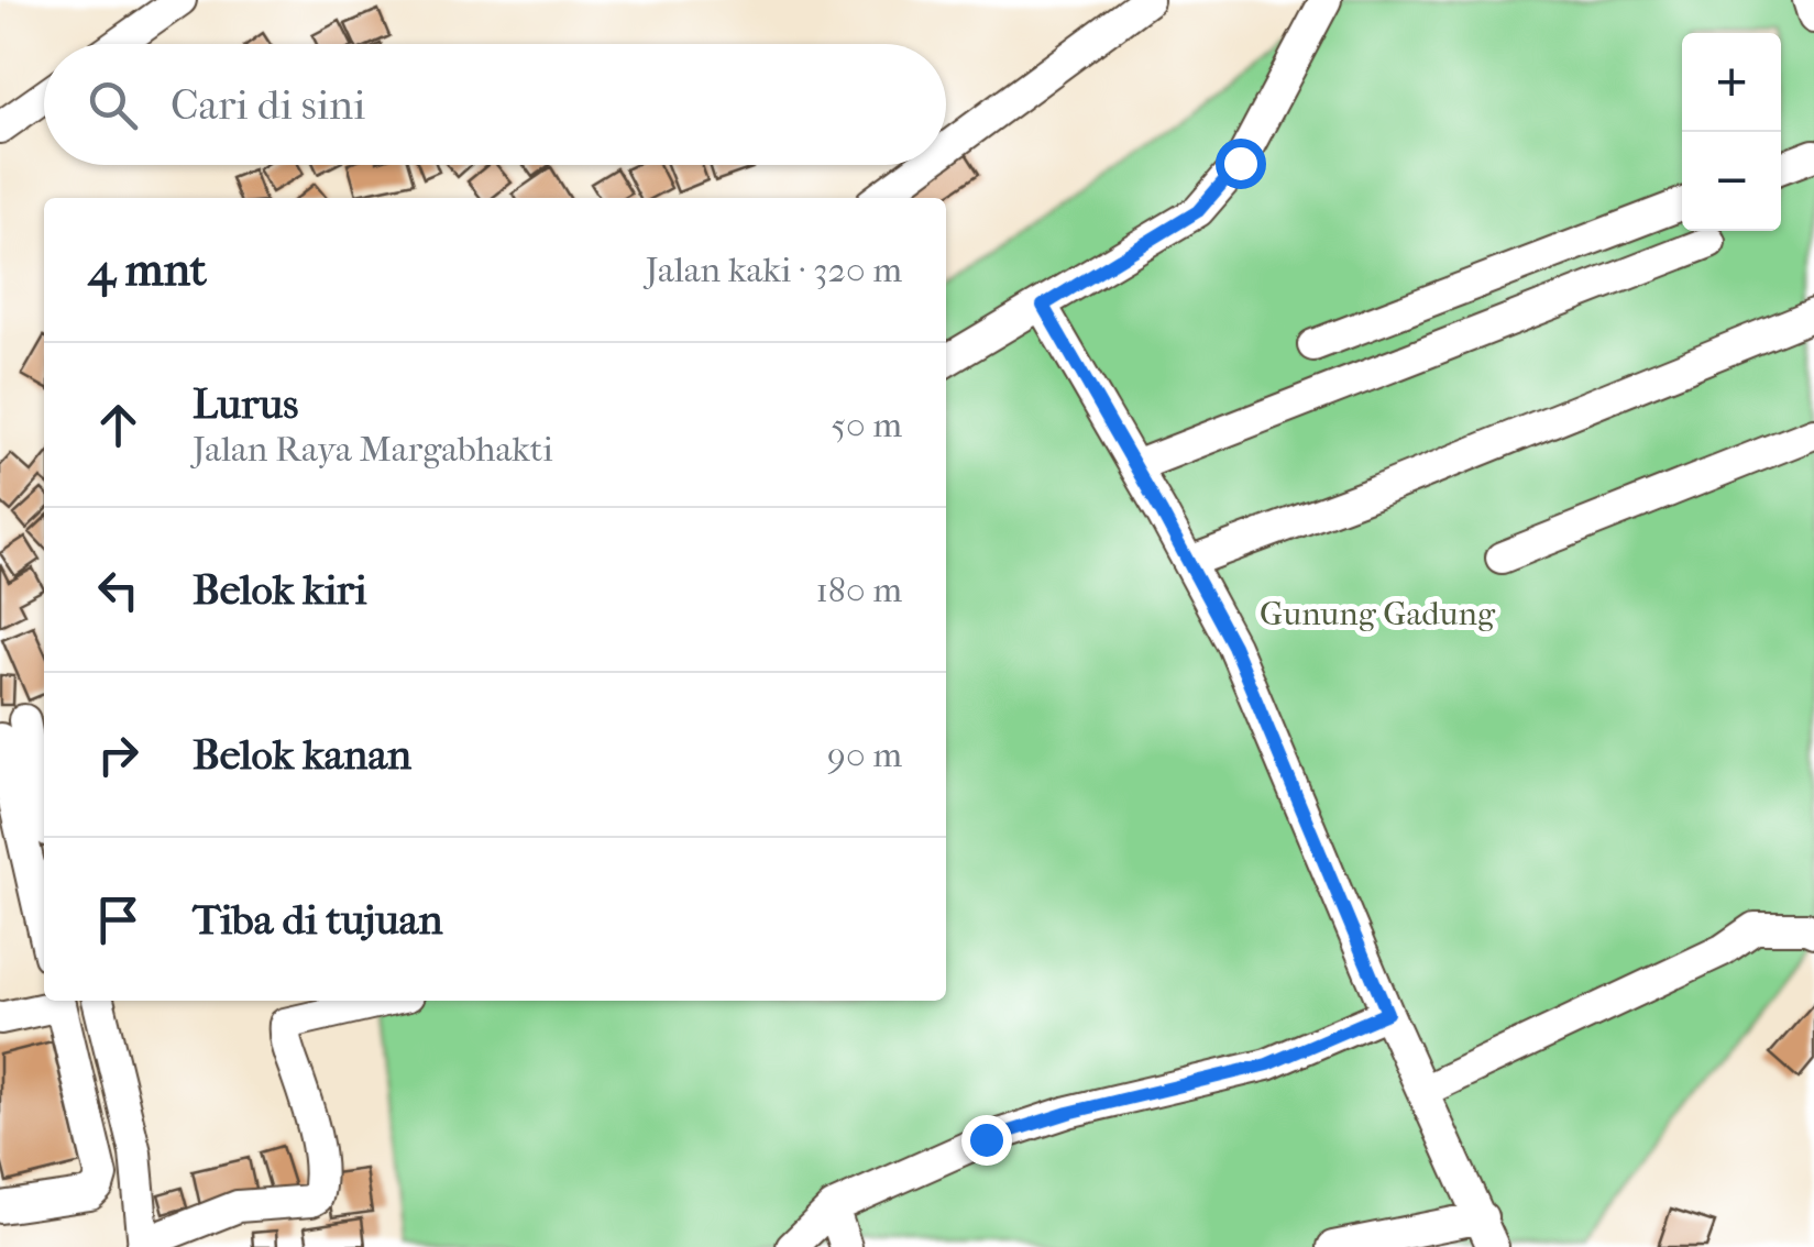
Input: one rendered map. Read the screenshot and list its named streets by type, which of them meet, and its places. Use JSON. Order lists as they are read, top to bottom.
{
  "parks": ["Gunung Gadung"],
  "page": {
    "map_buttons": ["+", "−"],
    "search": "Cari di sini",
    "heading": ["4 mnt", "Jalan kaki · 320 m"],
    "list": [
      ["Lurus", "Jalan Raya Margabhakti", "50 m"],
      ["Belok kiri", "180 m"],
      ["Belok kanan", "90 m"],
      "Tiba di tujuan"
    ]
  }
}
